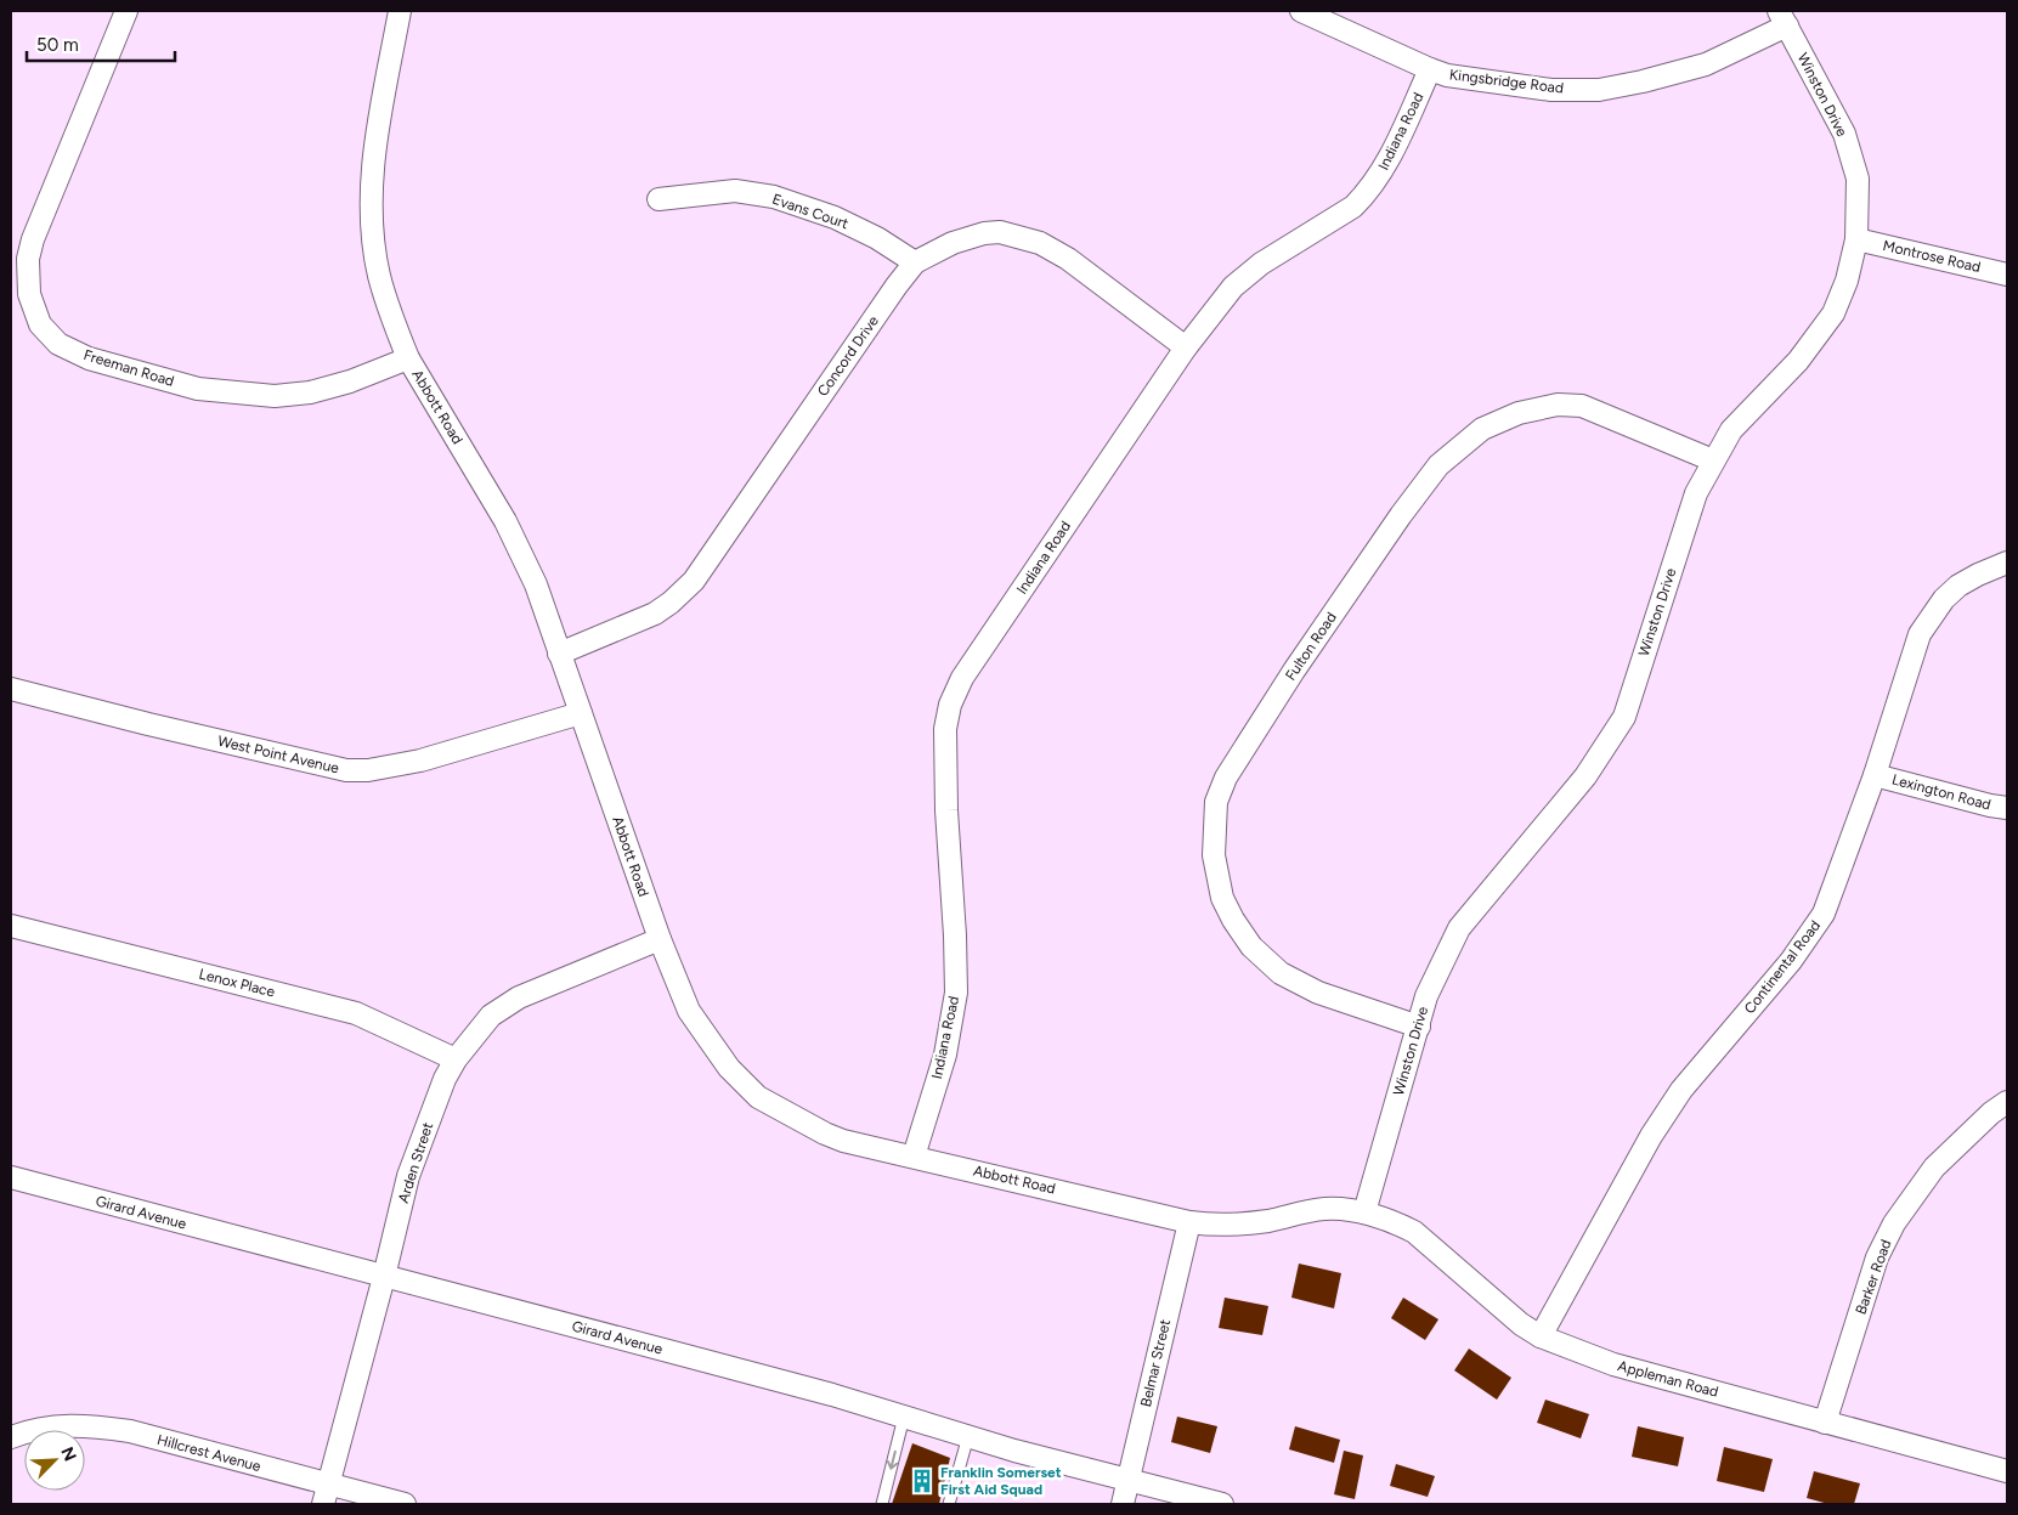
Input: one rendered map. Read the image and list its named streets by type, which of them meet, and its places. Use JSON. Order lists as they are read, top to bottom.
{
  "streets": {
    "street": [
      "Kingsbridge Road",
      "Winston Drive",
      "Indiana Road",
      "Evans Court",
      "Montrose Road",
      "Concord Drive",
      "Freeman Road",
      "Abbott Road",
      "Fulton Road",
      "West Point Avenue",
      "Lexington Road",
      "Continental Road",
      "Lenox Place",
      "Arden Street",
      "Girard Avenue",
      "Barker Road",
      "Belmar Street",
      "Appleman Road",
      "Hillcrest Avenue"
    ]
  },
  "crossings": [
    ["Kingsbridge Road", "Winston Drive"],
    ["Kingsbridge Road", "Indiana Road"],
    ["Winston Drive", "Montrose Road"],
    ["Winston Drive", "Abbott Road"],
    ["Winston Drive", "Fulton Road"],
    ["Winston Drive", "Appleman Road"],
    ["Indiana Road", "Concord Drive"],
    ["Indiana Road", "Abbott Road"],
    ["Evans Court", "Concord Drive"],
    ["Concord Drive", "Abbott Road"],
    ["Freeman Road", "Abbott Road"],
    ["Abbott Road", "West Point Avenue"],
    ["Abbott Road", "Arden Street"],
    ["Abbott Road", "Belmar Street"],
    ["Abbott Road", "Appleman Road"],
    ["Lexington Road", "Continental Road"],
    ["Continental Road", "Appleman Road"],
    ["Lenox Place", "Arden Street"],
    ["Arden Street", "Girard Avenue"],
    ["Arden Street", "Hillcrest Avenue"],
    ["Girard Avenue", "Belmar Street"],
    ["Barker Road", "Appleman Road"]
  ],
  "places": {
    "building": ["Franklin Somerset First Aid Squad"]
  },
  "scale_bar": "50 m",
  "north": "top right"
}
